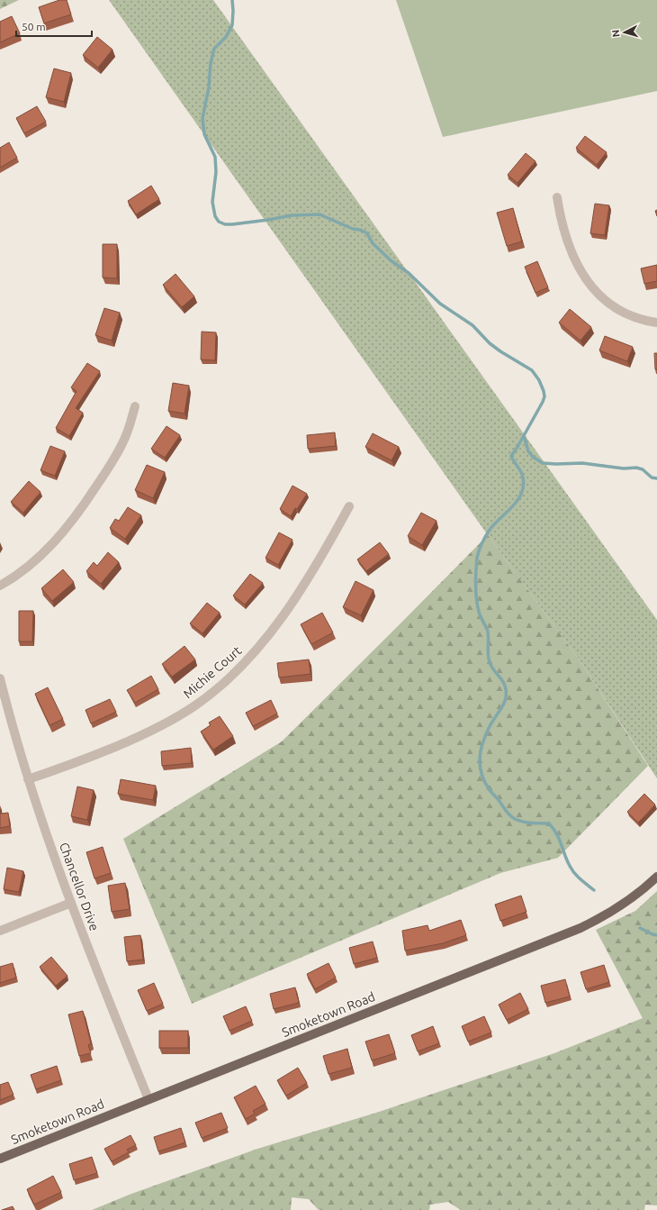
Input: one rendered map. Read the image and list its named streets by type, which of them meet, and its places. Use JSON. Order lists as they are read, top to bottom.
{
  "streets": {
    "main road": ["Smoketown Road"],
    "street": ["Michie Court", "Chancellor Drive"]
  },
  "crossings": [
    ["Michie Court", "Chancellor Drive"],
    ["Chancellor Drive", "Smoketown Road"]
  ],
  "scale_bar": "50 m",
  "north": "left"
}
